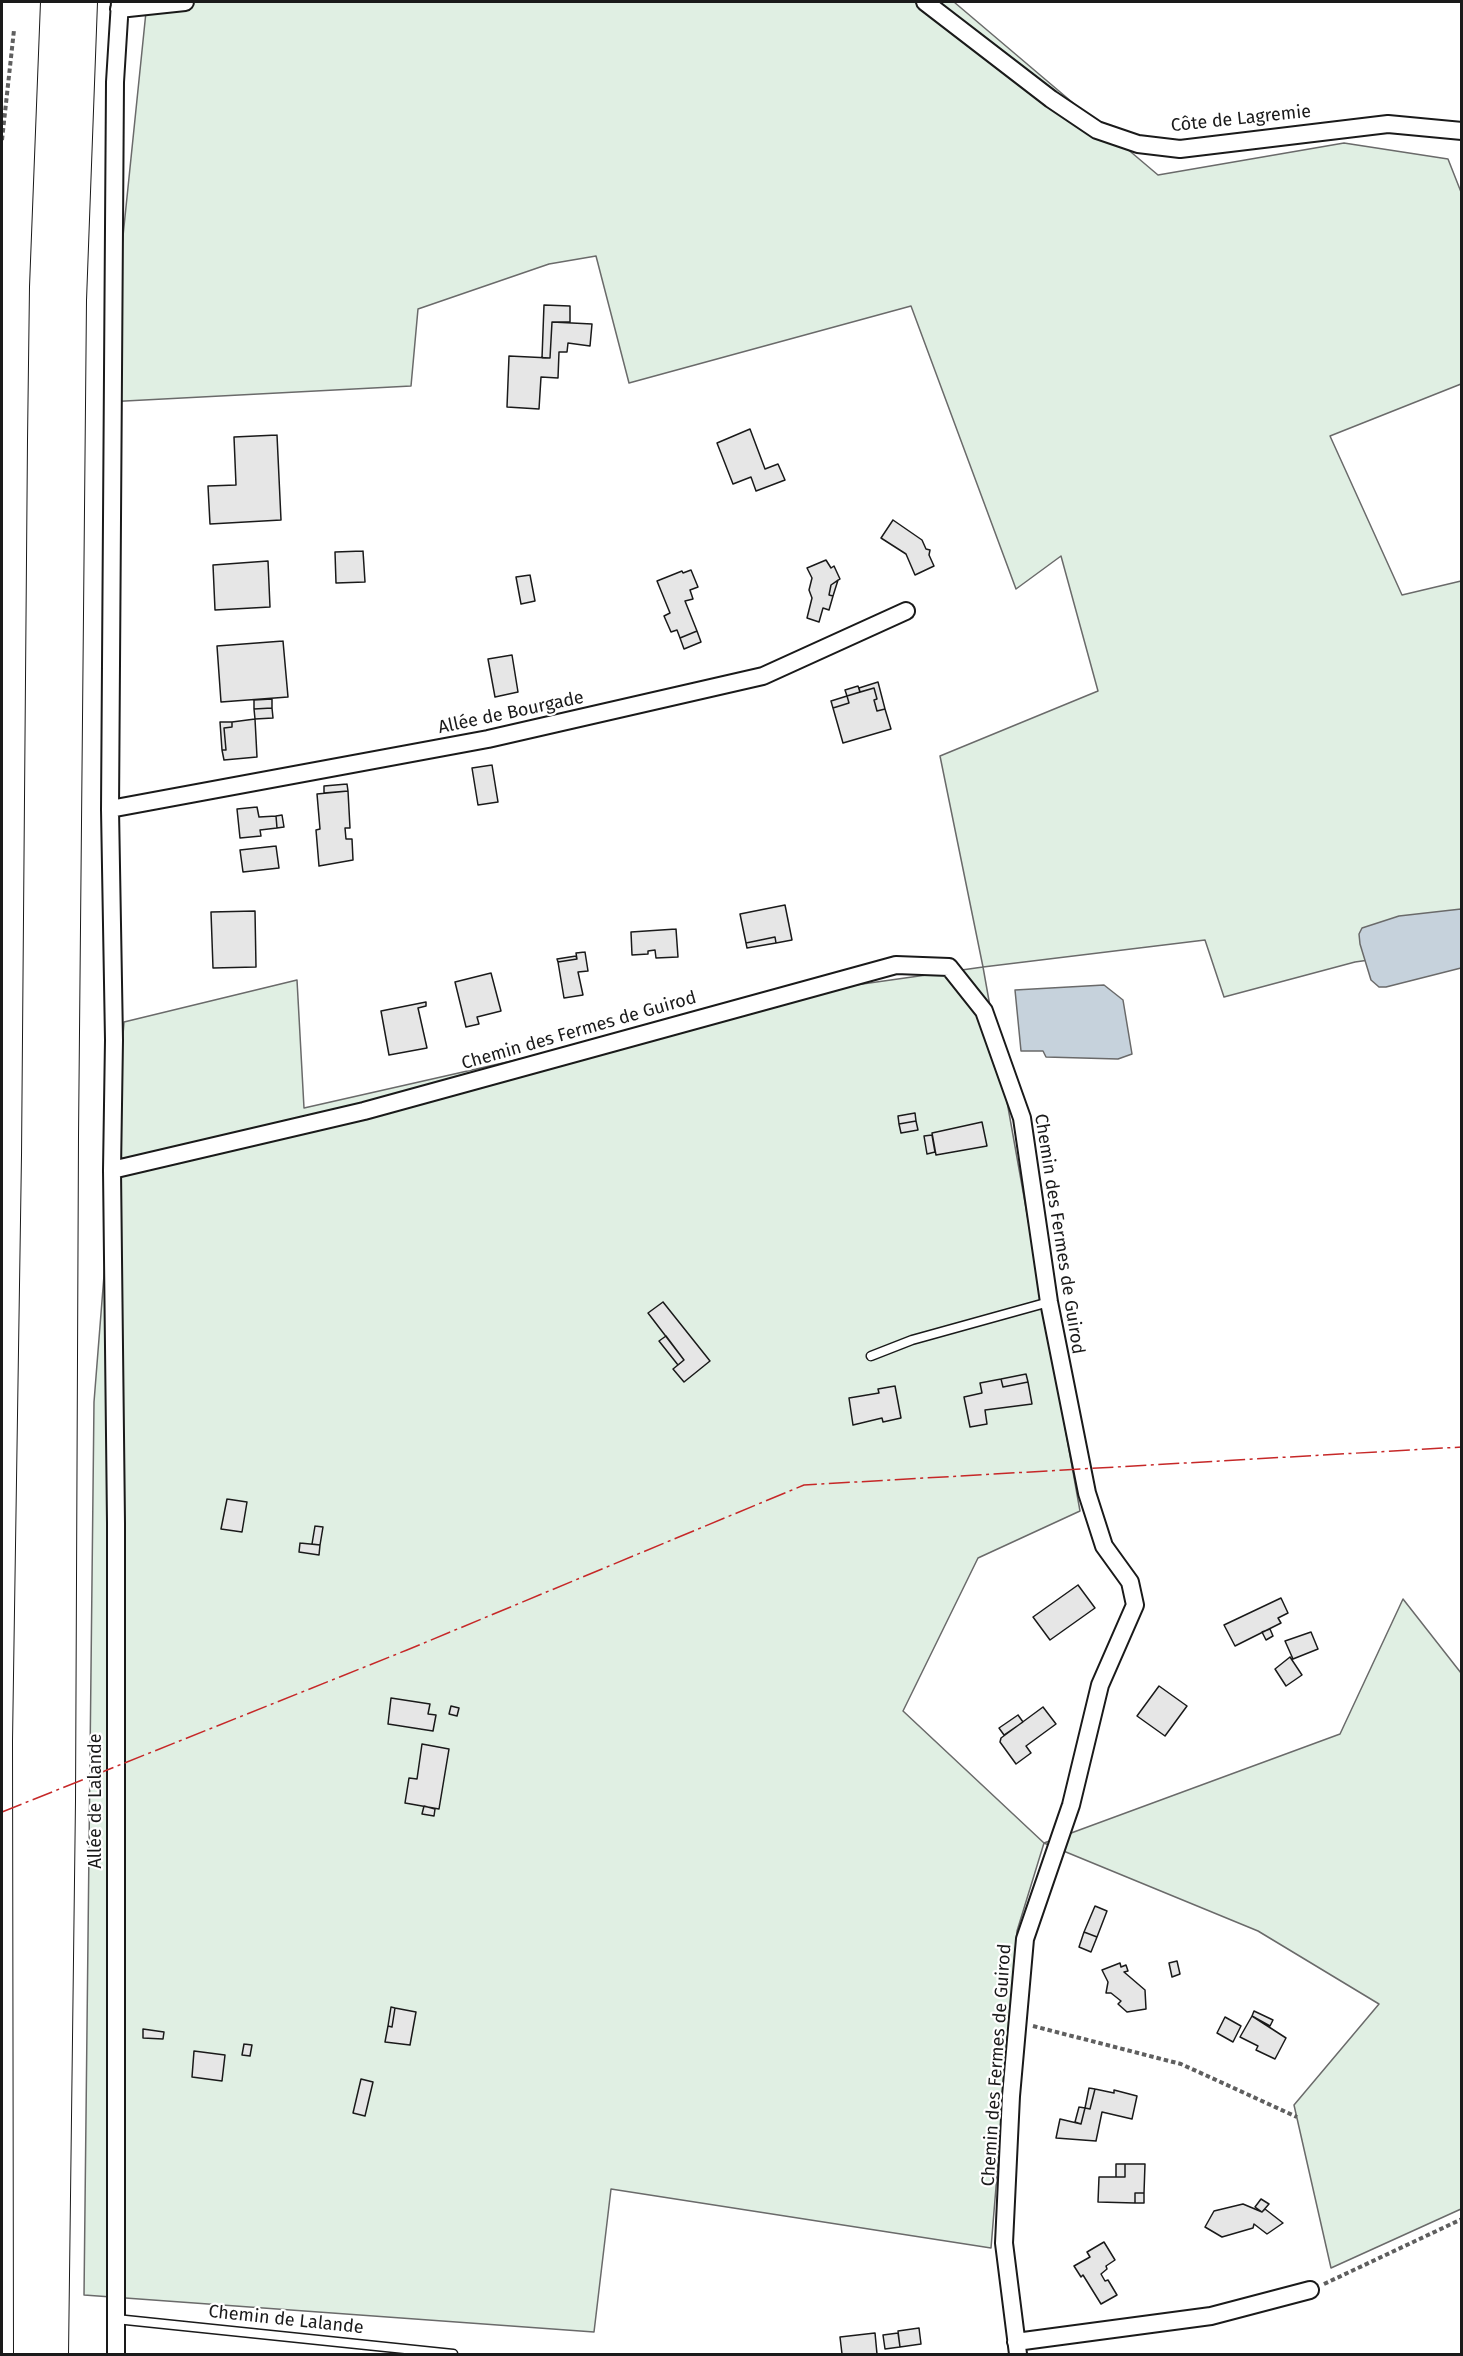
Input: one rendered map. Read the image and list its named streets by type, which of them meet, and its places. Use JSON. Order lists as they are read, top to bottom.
{
  "streets": {
    "street": [
      "Côte de Lagremie",
      "Allée de Bourgade",
      "Chemin des Fermes de Guirod",
      "Allée de Lalande"
    ],
    "lane": ["Chemin de Lalande"]
  },
  "crossings": [
    ["Allée de Bourgade", "Allée de Lalande"],
    ["Chemin des Fermes de Guirod", "Allée de Lalande"],
    ["Allée de Lalande", "Chemin de Lalande"]
  ]
}
